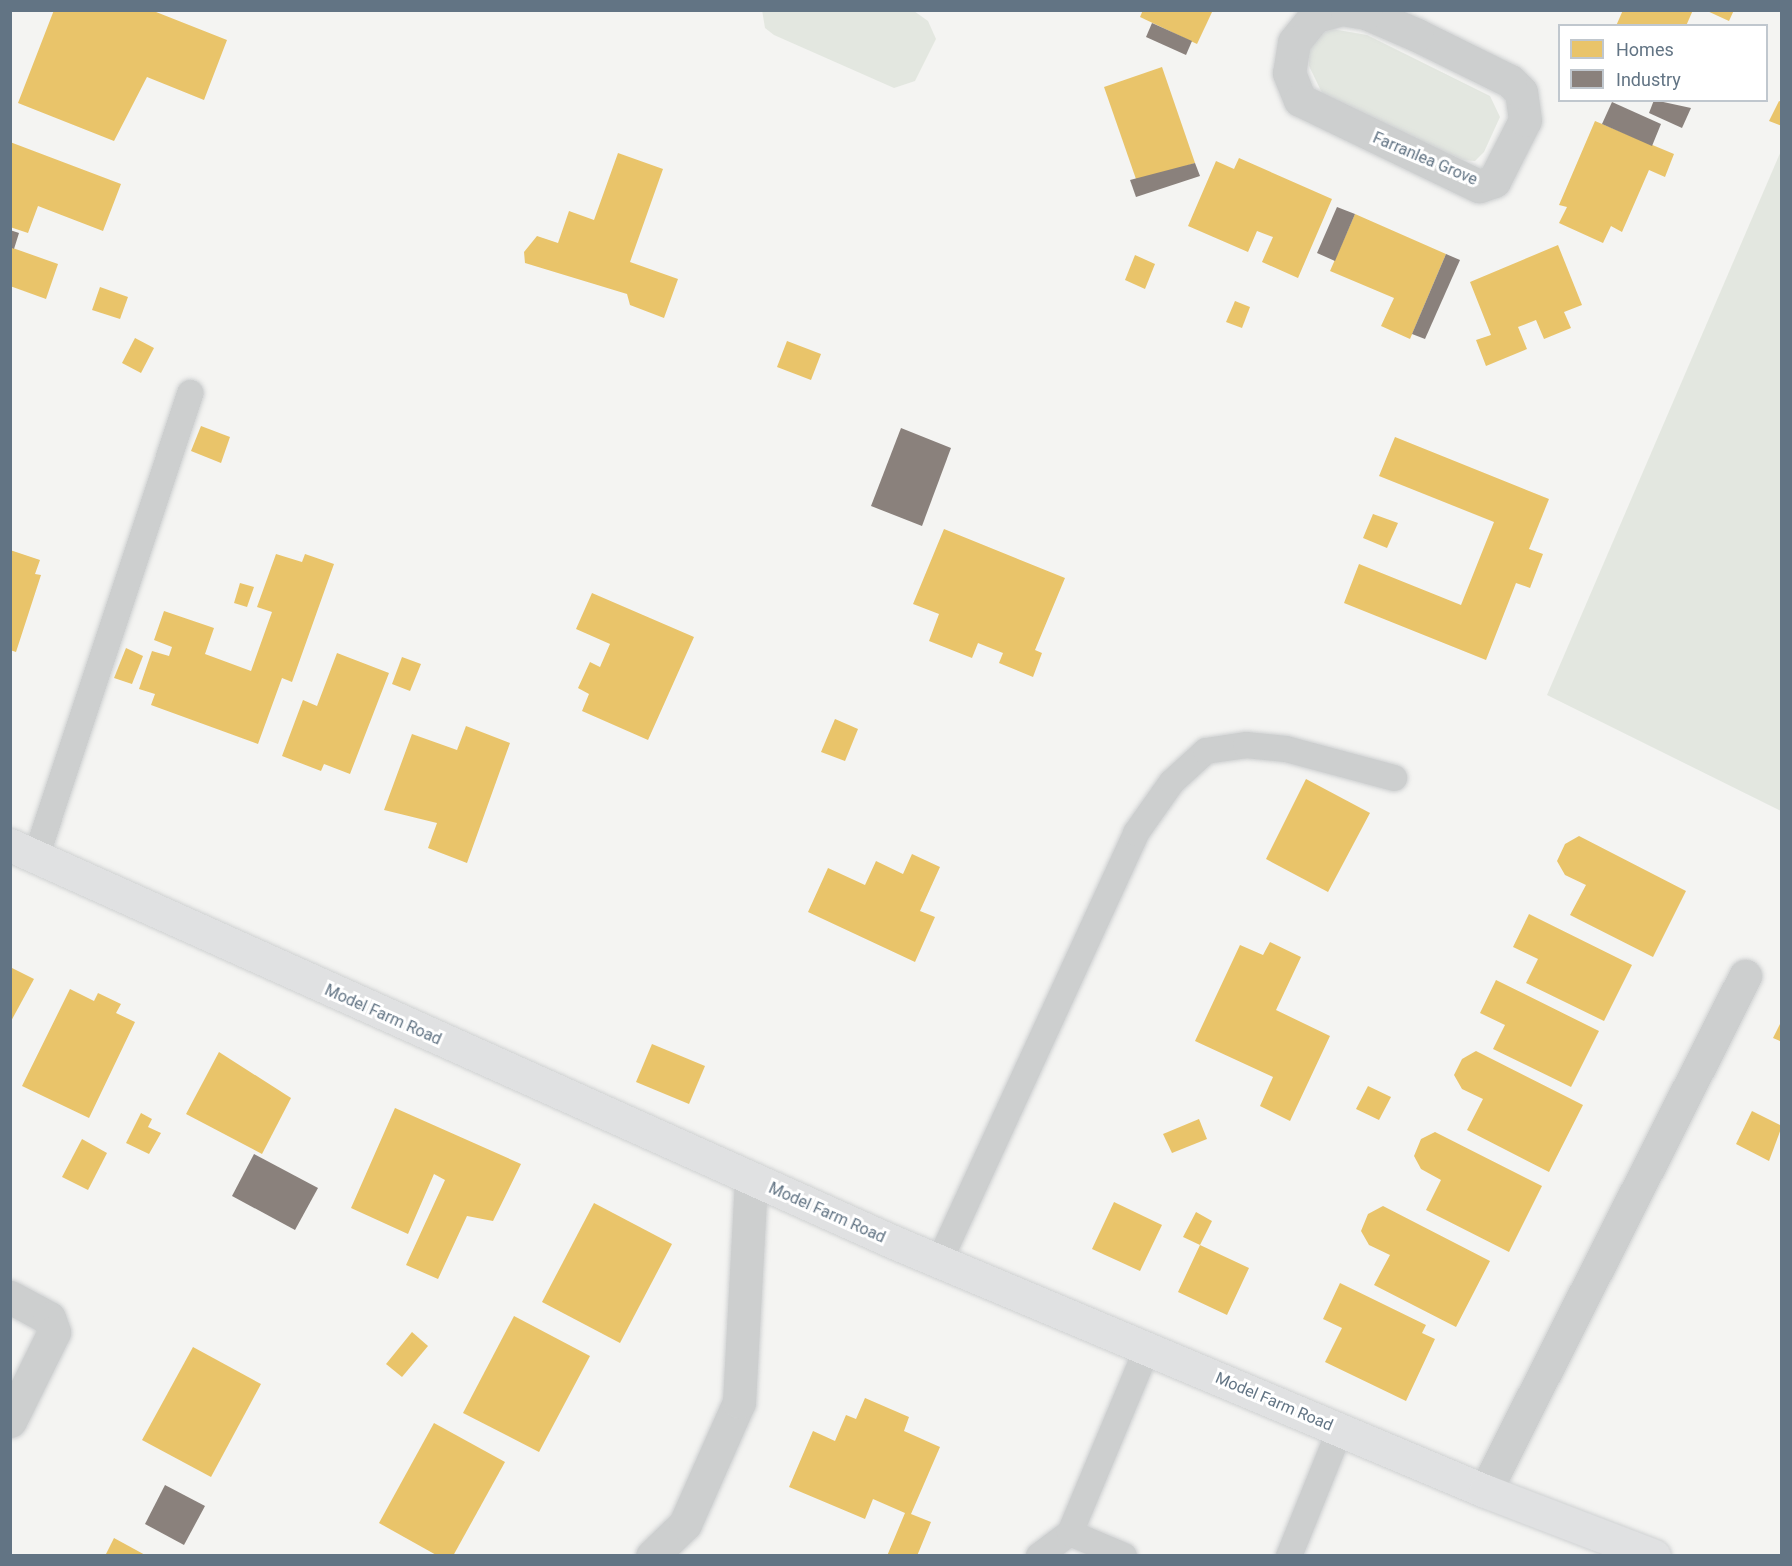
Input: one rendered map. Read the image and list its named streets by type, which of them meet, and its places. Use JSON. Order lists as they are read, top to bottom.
{
  "streets": {
    "main road": ["Model Farm Road"],
    "street": ["Farranlea Grove"]
  },
  "legend": ["Homes", "Industry"]
}
